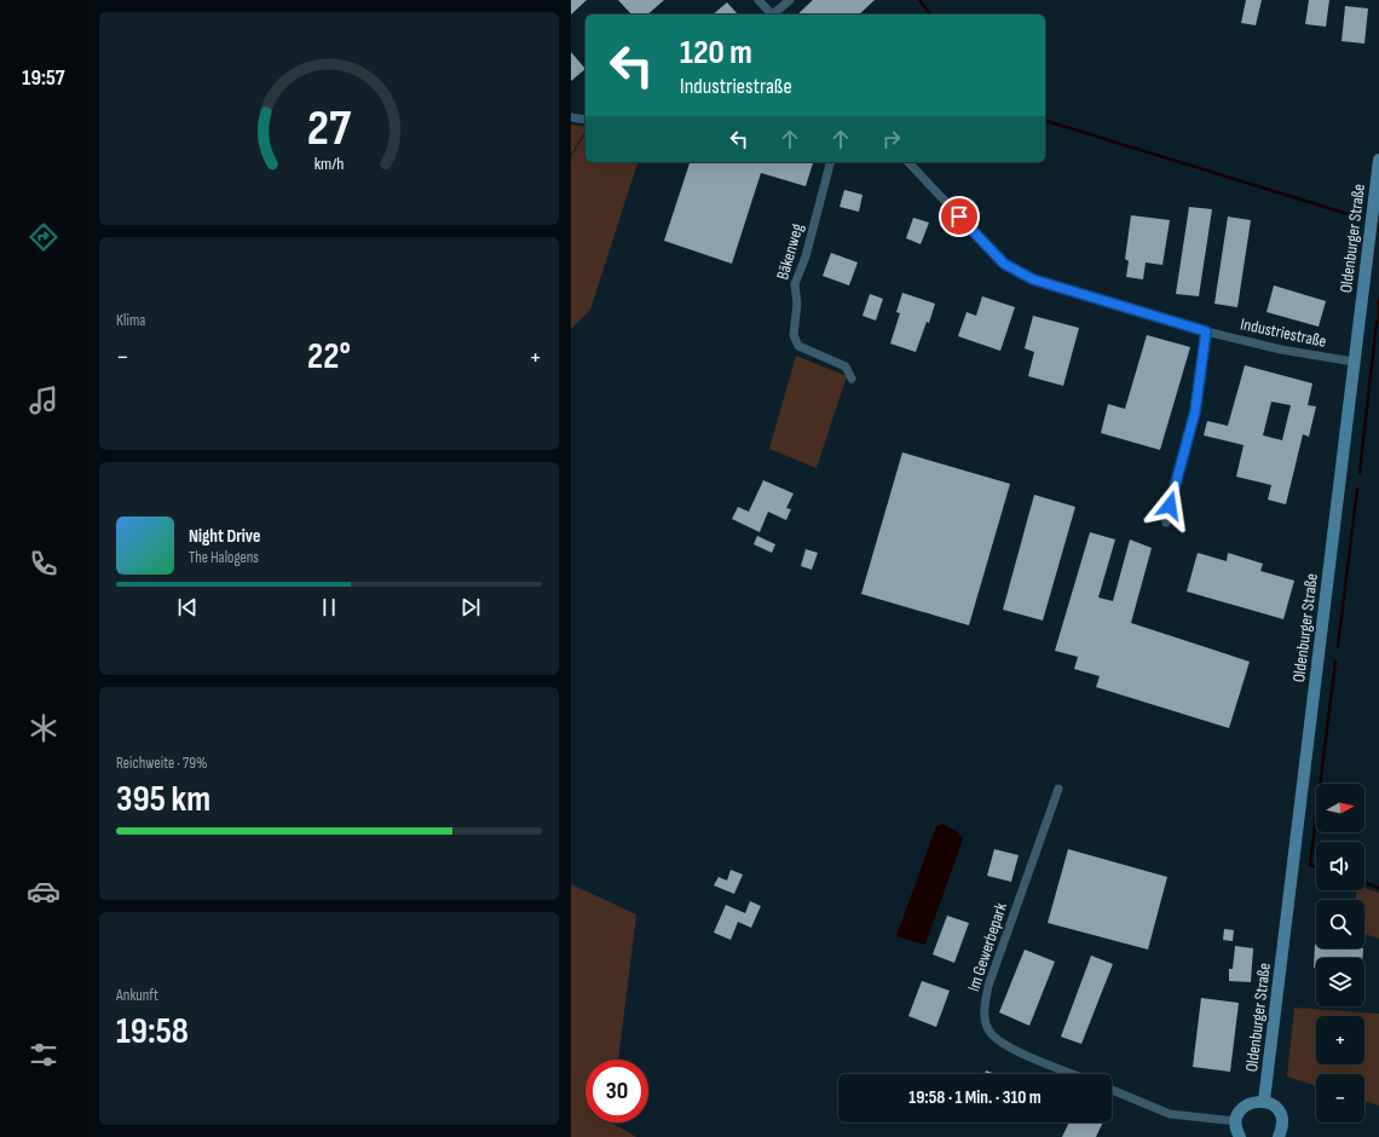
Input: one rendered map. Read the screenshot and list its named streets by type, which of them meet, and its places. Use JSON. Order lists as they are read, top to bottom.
{
  "streets": {
    "main road": ["Oldenburger Straße"],
    "street": ["Bäkenweg", "Industriestraße", "Im Gewerbepark"]
  },
  "crossings": [
    ["Oldenburger Straße", "Industriestraße"]
  ],
  "north": "right",
  "page": {
    "tabs": "19:57",
    "turn": ["120 m", "Industriestraße"],
    "tile": [
      "Klima",
      ["Reichweite · 79%", "395 km"],
      ["Ankunft", "19:58"]
    ],
    "heat": ["−", "22°", "+"],
    "song": ["Night Drive", "The Halogens"],
    "map_buttons": ["+", "−"],
    "limit": "30",
    "trip": "19:58 · 1 Min. · 310 m",
    "gauge": ["27", "km/h"]
  }
}
